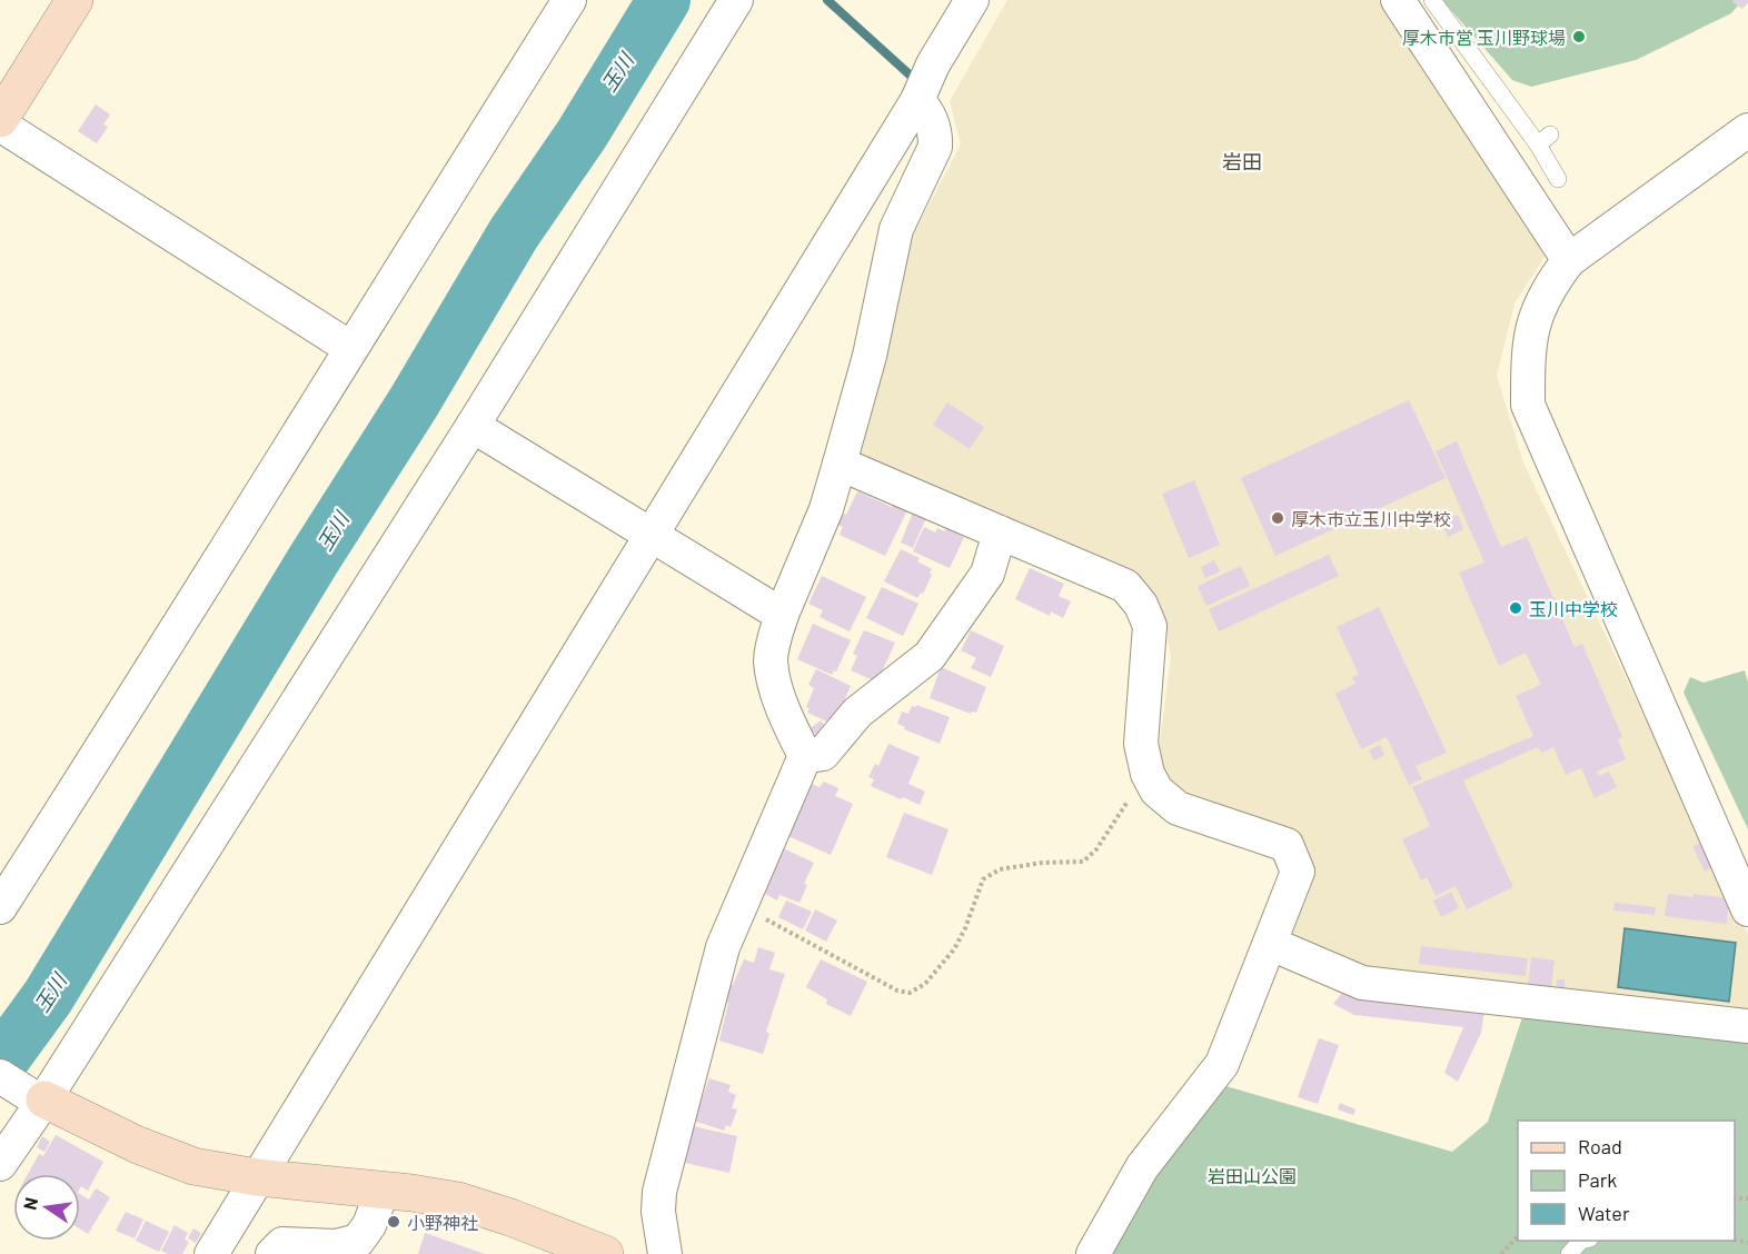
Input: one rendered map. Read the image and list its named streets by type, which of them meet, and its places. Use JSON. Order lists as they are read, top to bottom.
{
  "districts": ["岩田"],
  "water": ["玉川"],
  "parks": ["岩田山公園"],
  "places": [
    "厚木市営 玉川野球場",
    "厚木市立玉川中学校",
    "玉川中学校",
    "小野神社"
  ],
  "legend": ["Road", "Park", "Water"],
  "north": "left"
}
